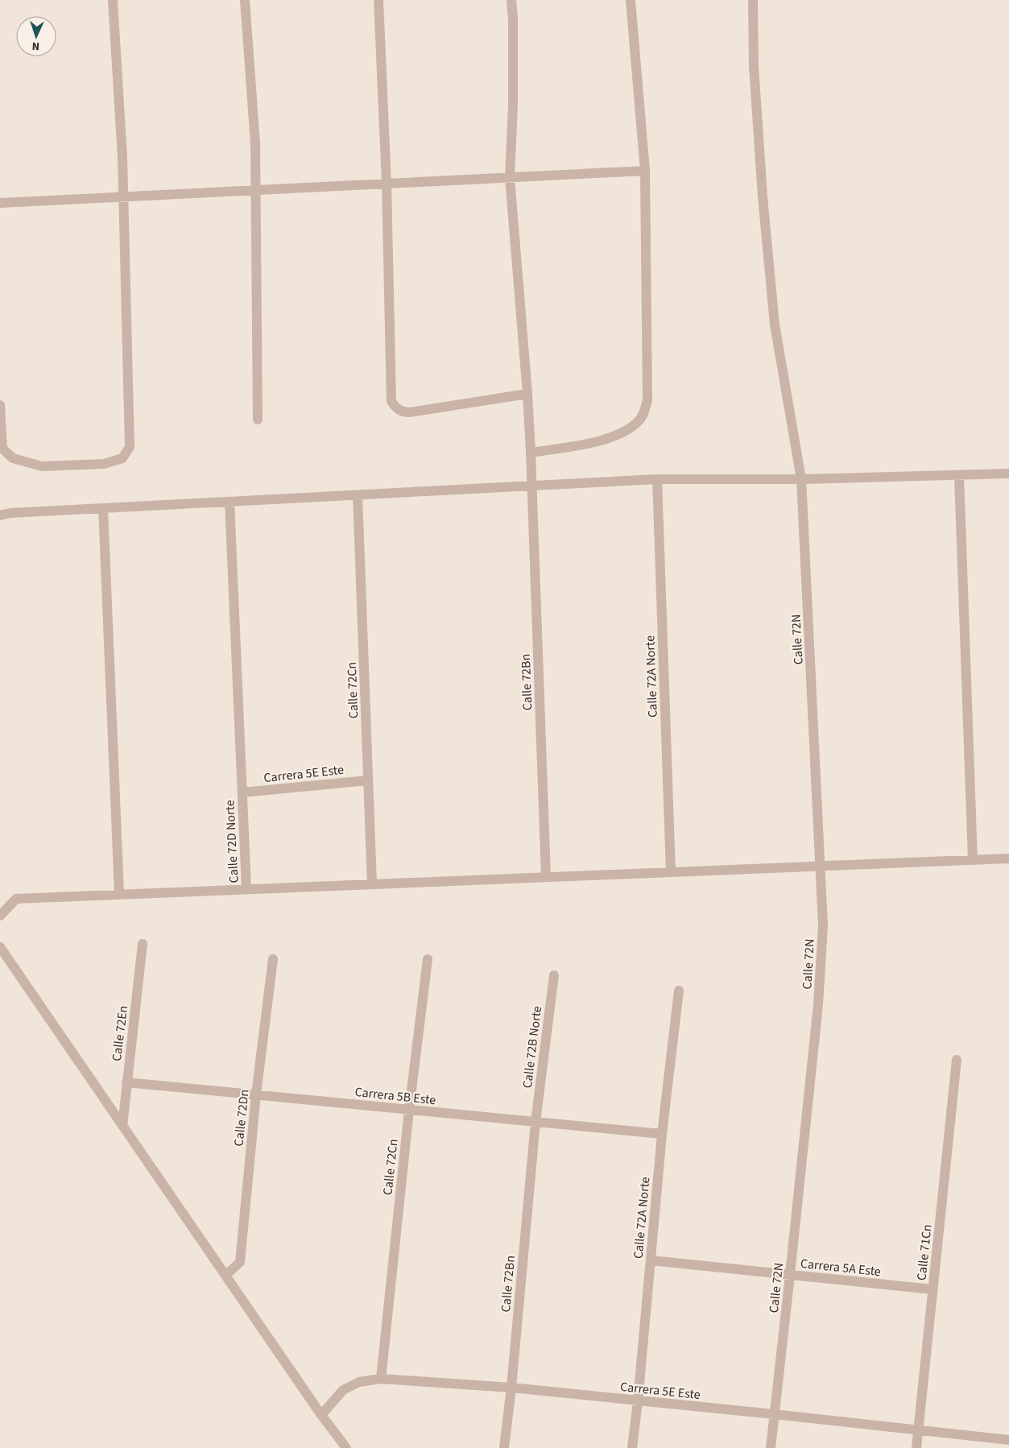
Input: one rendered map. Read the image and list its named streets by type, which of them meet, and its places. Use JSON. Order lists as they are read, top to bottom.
{
  "streets": {
    "street": [
      "Calle 72N",
      "Calle 72A Norte",
      "Calle 72Bn",
      "Calle 72Cn",
      "Carrera 5E Este",
      "Calle 72D Norte",
      "Calle 72En",
      "Calle 72B Norte",
      "Carrera 5B Este",
      "Calle 72Dn",
      "Calle 71Cn",
      "Carrera 5A Este"
    ]
  },
  "crossings": [
    ["Calle 72N", "Carrera 5E Este"],
    ["Calle 72N", "Carrera 5A Este"],
    ["Calle 72A Norte", "Carrera 5E Este"],
    ["Calle 72A Norte", "Carrera 5B Este"],
    ["Calle 72A Norte", "Carrera 5A Este"],
    ["Calle 72Bn", "Carrera 5E Este"],
    ["Calle 72Bn", "Calle 72B Norte"],
    ["Calle 72Bn", "Carrera 5B Este"],
    ["Calle 72Cn", "Carrera 5E Este"],
    ["Calle 72Cn", "Carrera 5B Este"],
    ["Carrera 5E Este", "Calle 72D Norte"],
    ["Carrera 5E Este", "Calle 71Cn"],
    ["Calle 72En", "Carrera 5B Este"],
    ["Calle 72B Norte", "Carrera 5B Este"],
    ["Carrera 5B Este", "Calle 72Dn"],
    ["Calle 71Cn", "Carrera 5A Este"]
  ],
  "north": "bottom"
}
